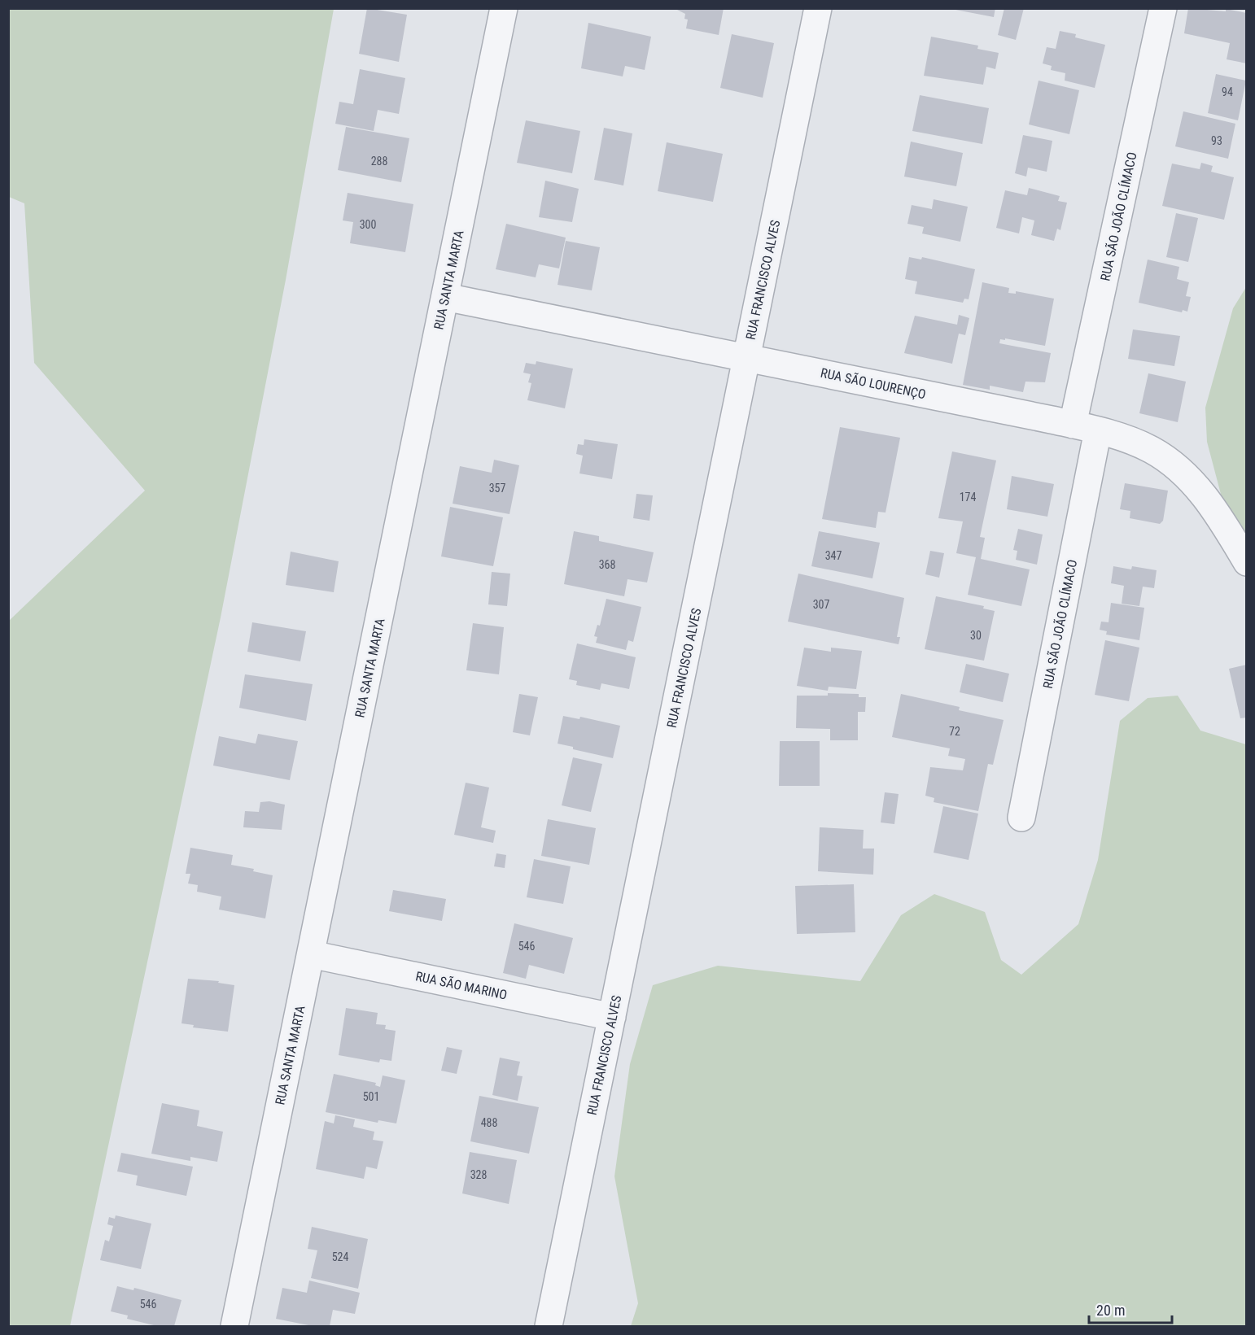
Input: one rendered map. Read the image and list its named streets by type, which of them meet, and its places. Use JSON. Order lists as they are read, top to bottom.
{
  "streets": {
    "street": [
      "RUA SÃO JOÃO CLÍMACO",
      "RUA SANTA MARTA",
      "RUA FRANCISCO ALVES",
      "RUA SÃO LOURENÇO",
      "RUA SÃO MARINO"
    ]
  },
  "crossings": [
    ["RUA SÃO JOÃO CLÍMACO", "RUA SÃO LOURENÇO"],
    ["RUA SANTA MARTA", "RUA SÃO LOURENÇO"],
    ["RUA SANTA MARTA", "RUA SÃO MARINO"],
    ["RUA FRANCISCO ALVES", "RUA SÃO LOURENÇO"],
    ["RUA FRANCISCO ALVES", "RUA SÃO MARINO"]
  ],
  "house_numbers": [
    "94",
    "93",
    "288",
    "300",
    "357",
    "174",
    "347",
    "368",
    "307",
    "30",
    "72",
    "546",
    "501",
    "488",
    "328",
    "524",
    "546"
  ],
  "scale_bar": "20 m"
}
